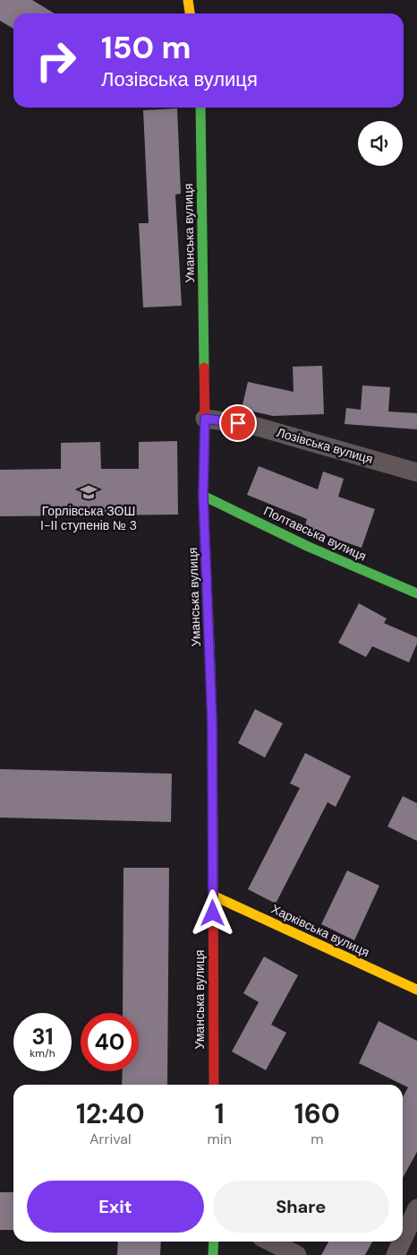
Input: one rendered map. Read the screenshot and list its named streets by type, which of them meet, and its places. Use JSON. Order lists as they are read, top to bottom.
{
  "streets": {
    "street": [
      "Уманська вулиця",
      "Лозівська вулиця",
      "Полтавська вулиця",
      "Харківська вулиця"
    ]
  },
  "crossings": [
    ["Уманська вулиця", "Лозівська вулиця"],
    ["Уманська вулиця", "Полтавська вулиця"],
    ["Уманська вулиця", "Харківська вулиця"]
  ],
  "places": {
    "school or university": ["Горлівська ЗОШ І-ІІ ступенів № 3"]
  },
  "page": {
    "turn": ["150 m", "Лозівська вулиця"],
    "speed": "31 km/h",
    "limit": "40",
    "eta": [
      "12:40",
      "Arrival",
      "1",
      "min",
      "160",
      "m"
    ],
    "buttons": ["Exit", "Share"]
  }
}
